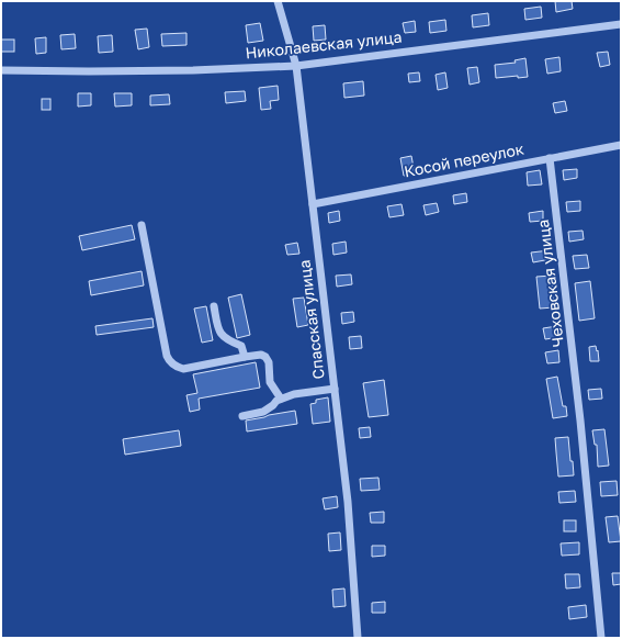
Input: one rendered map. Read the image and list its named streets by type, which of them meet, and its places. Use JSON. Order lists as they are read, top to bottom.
{
  "streets": {
    "street": [
      "Николаевская улица",
      "Косой переулок",
      "Чеховская улица",
      "Спасская улица"
    ]
  },
  "crossings": [
    ["Николаевская улица", "Спасская улица"],
    ["Косой переулок", "Чеховская улица"],
    ["Косой переулок", "Спасская улица"]
  ]
}
